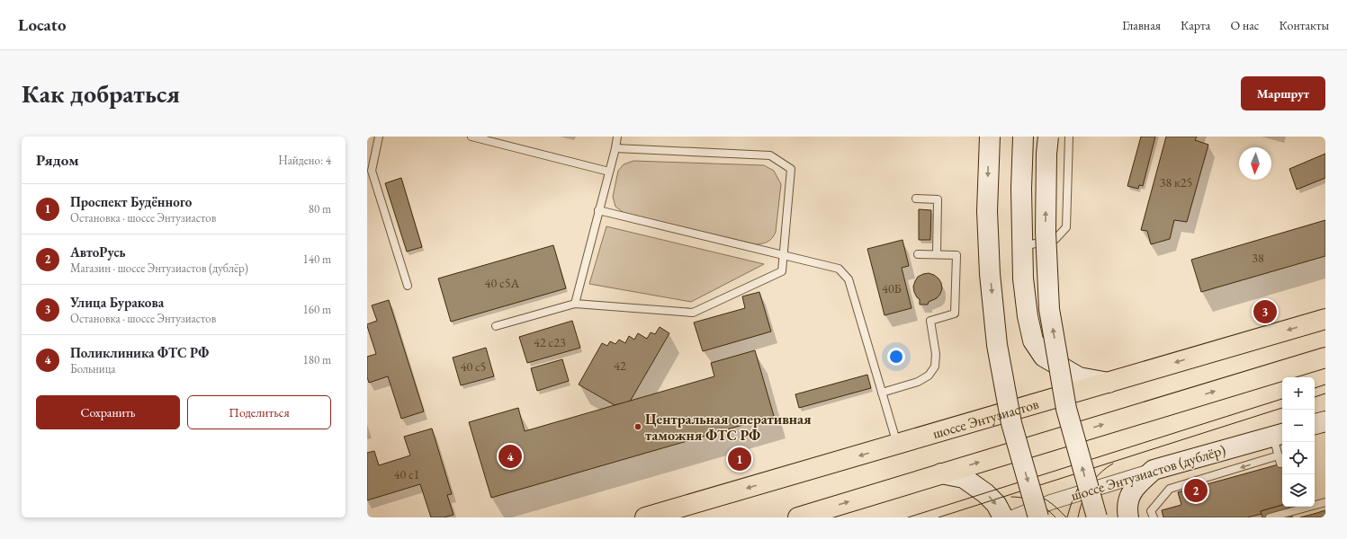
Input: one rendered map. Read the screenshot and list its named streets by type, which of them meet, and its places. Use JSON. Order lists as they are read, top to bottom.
{
  "streets": {
    "main road": ["шоссе Энтузиастов", "шоссе Энтузиастов (дублёр)"]
  },
  "places": ["Центральная оперативная таможня ФТС РФ"],
  "house_numbers": [
    "38 к25",
    "38",
    "40 с5А",
    "40Б",
    "42 c23",
    "42",
    "40 с5",
    "40 с1"
  ],
  "north": "bottom",
  "page": {
    "header": "Locato",
    "nav": [
      "Главная",
      "Карта",
      "О нас",
      "Контакты"
    ],
    "buttons": [
      "Маршрут",
      ["Сохранить", "Поделиться"]
    ],
    "title": "Как добраться",
    "heading": ["Рядом", "Найдено: 4"],
    "list": [
      {
        "mark": "1",
        "name": "Проспект Будённого",
        "note": "Остановка · шоссе Энтузиастов",
        "value": "80 m"
      },
      {
        "mark": "2",
        "name": "АвтоРусь",
        "note": "Магазин · шоссе Энтузиастов (дублёр)",
        "value": "140 m"
      },
      {
        "mark": "3",
        "name": "Улица Буракова",
        "note": "Остановка · шоссе Энтузиастов",
        "value": "160 m"
      },
      {
        "mark": "4",
        "name": "Поликлиника ФТС РФ",
        "note": "Больница",
        "value": "180 m"
      }
    ],
    "pins": [
      "3",
      "4",
      "1",
      "2"
    ],
    "map_buttons": ["+", "−"]
  }
}
